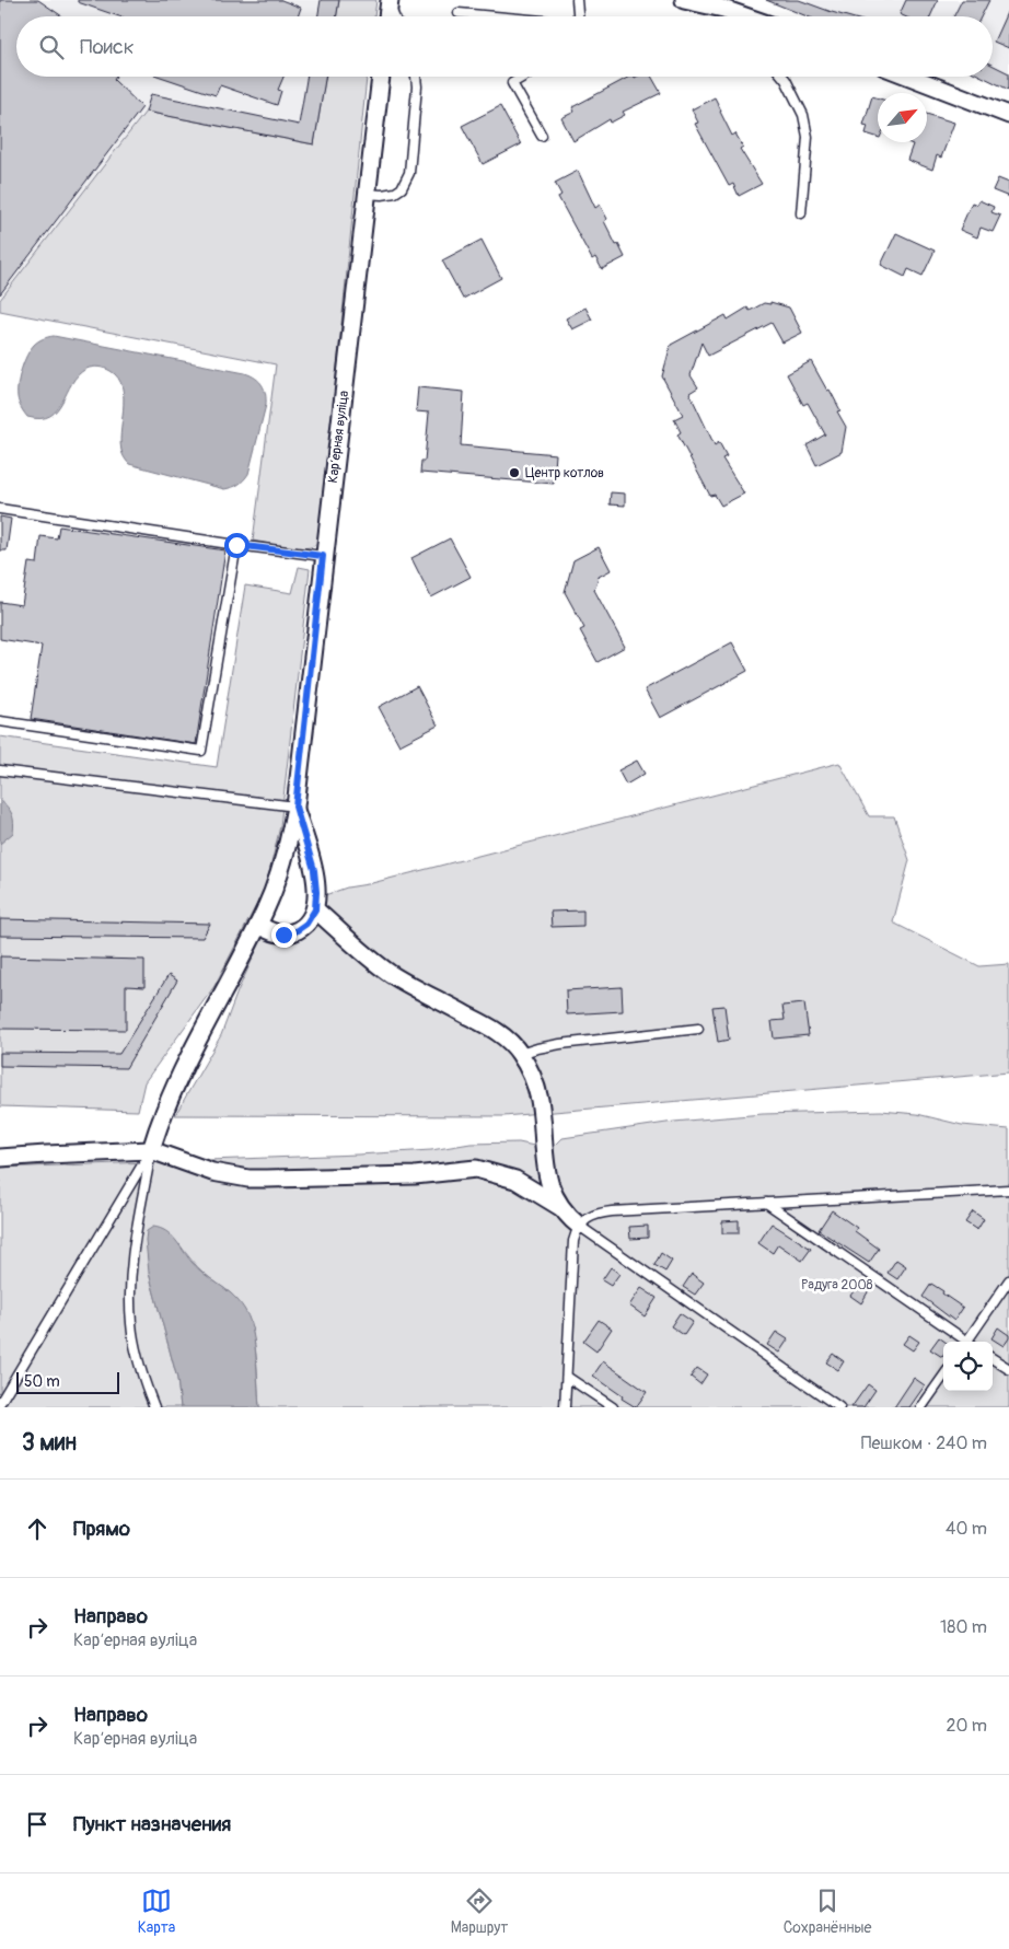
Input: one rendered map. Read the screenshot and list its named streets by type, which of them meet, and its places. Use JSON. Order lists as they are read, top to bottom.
{
  "streets": {
    "street": ["Карʼерная вуліца"]
  },
  "parks": ["Радуга 2008"],
  "places": ["Центр котлов"],
  "scale_bar": "50 m",
  "north": "top right",
  "page": {
    "search": "Поиск",
    "scale": "50 m",
    "heading": ["3 мин", "Пешком · 240 m"],
    "list": [
      ["Прямо", "40 m"],
      ["Направо", "Карʼерная вуліца", "180 m"],
      ["Направо", "Карʼерная вуліца", "20 m"],
      "Пункт назначения"
    ],
    "nav": ["Карта", "Маршрут", "Сохранённые"]
  }
}
